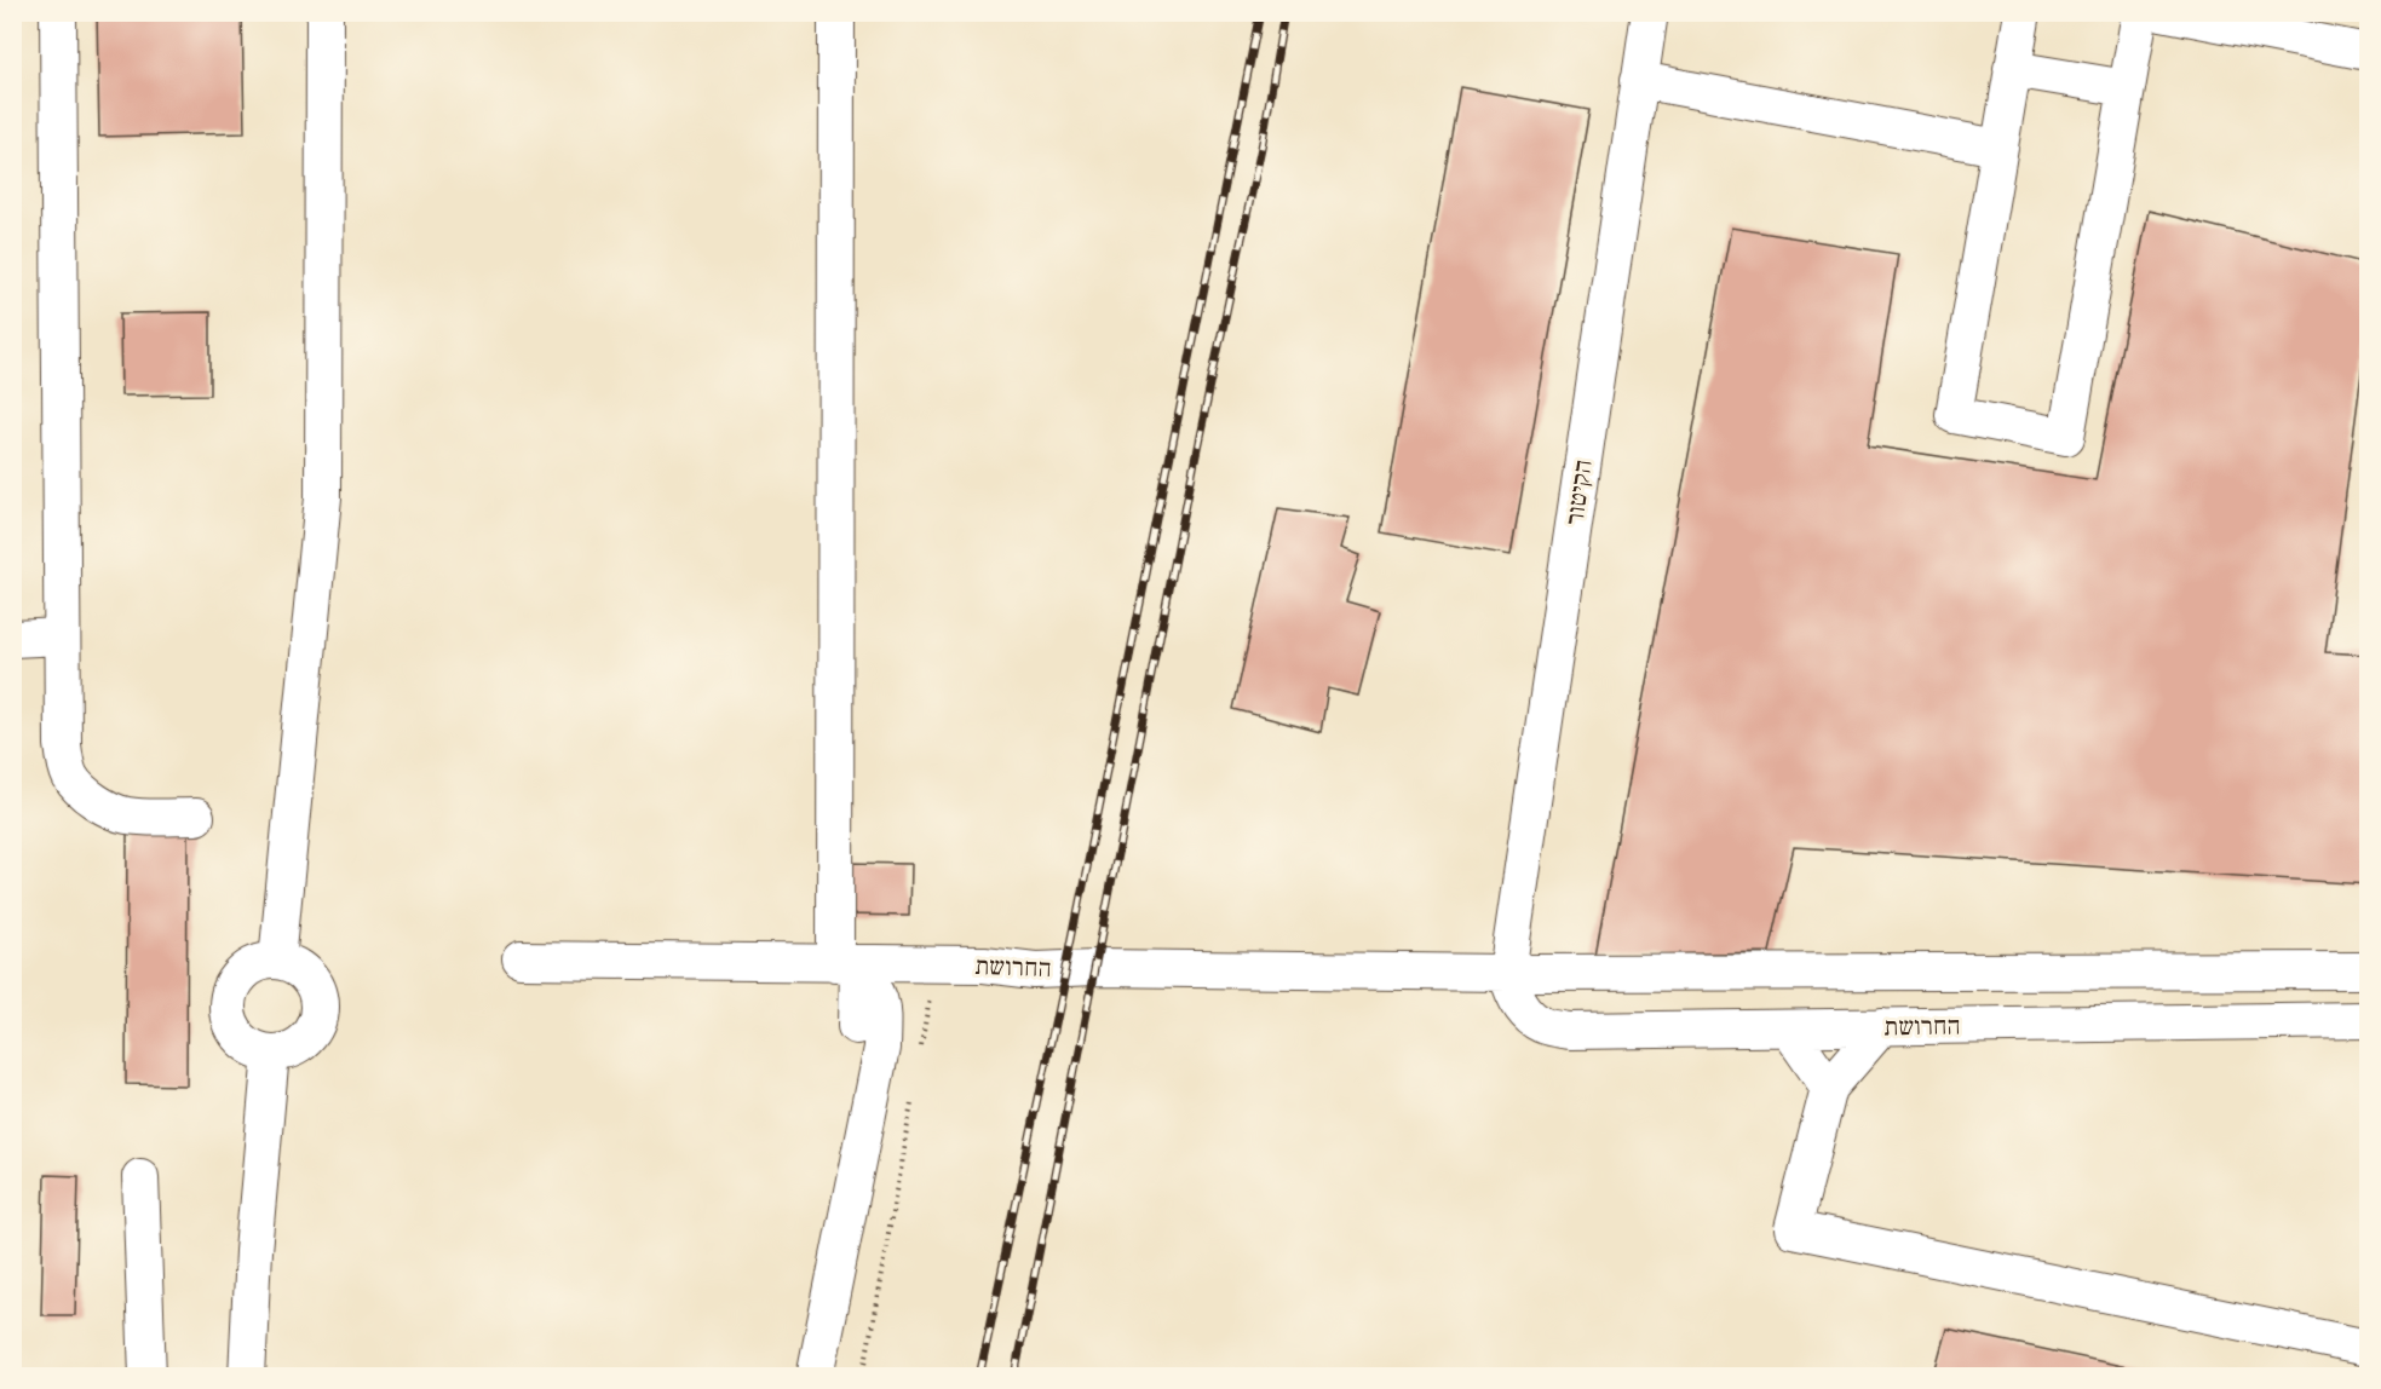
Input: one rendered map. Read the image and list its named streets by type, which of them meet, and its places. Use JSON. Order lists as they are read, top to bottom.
{
  "streets": {
    "street": ["הקיטור", "החרושת"]
  },
  "crossings": [
    ["הקיטור", "החרושת"]
  ]
}
